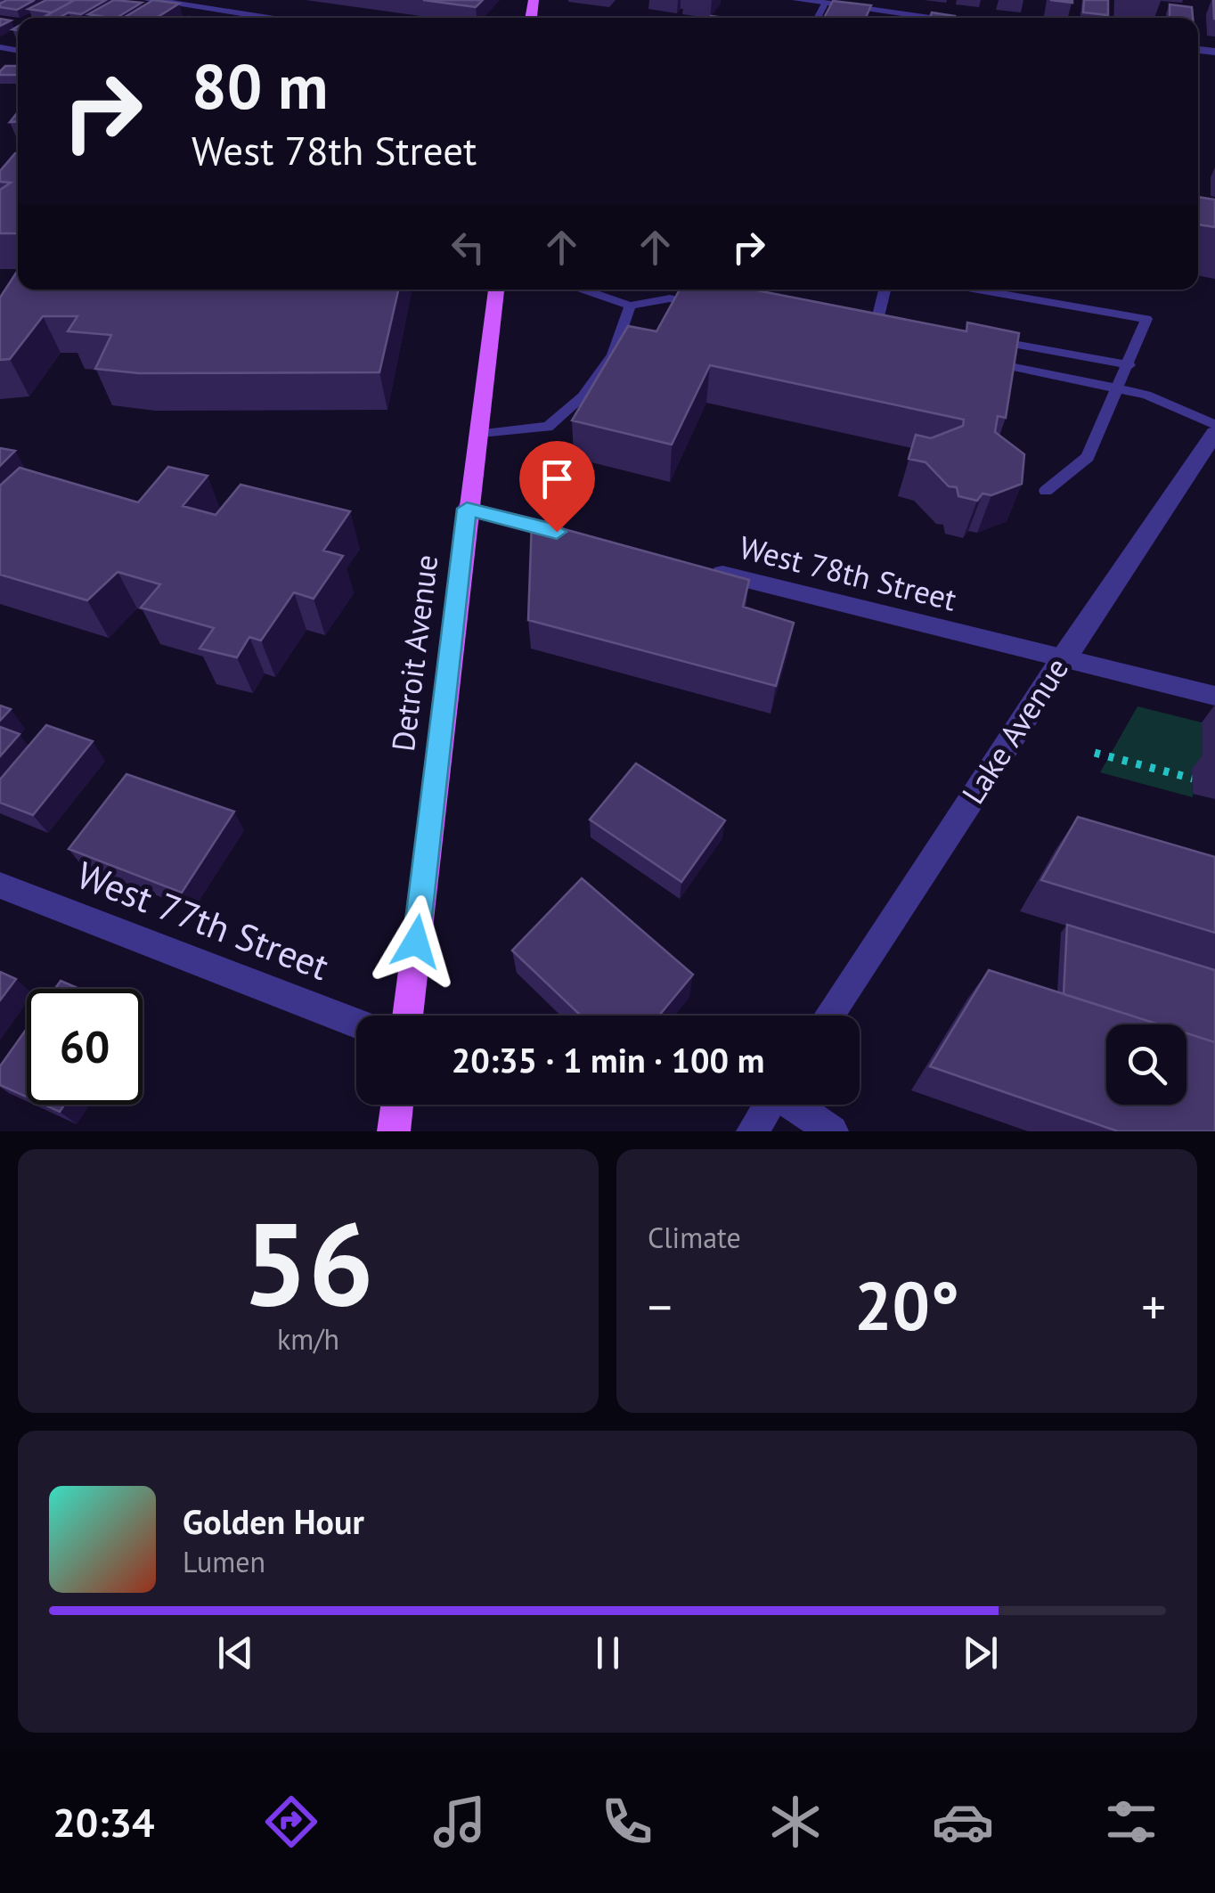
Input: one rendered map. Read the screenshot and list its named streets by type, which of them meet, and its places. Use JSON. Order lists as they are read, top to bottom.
{
  "streets": {
    "main road": ["Detroit Avenue"],
    "street": ["West 78th Street", "Lake Avenue", "West 77th Street"]
  },
  "crossings": [
    ["West 78th Street", "Lake Avenue"]
  ],
  "page": {
    "turn": ["80 m", "West 78th Street"],
    "limit": "60",
    "trip": "20:35 · 1 min · 100 m",
    "tile": [
      ["56", "km/h"],
      "Climate"
    ],
    "heat": ["−", "20°", "+"],
    "song": ["Golden Hour", "Lumen"],
    "tabs": "20:34"
  }
}
